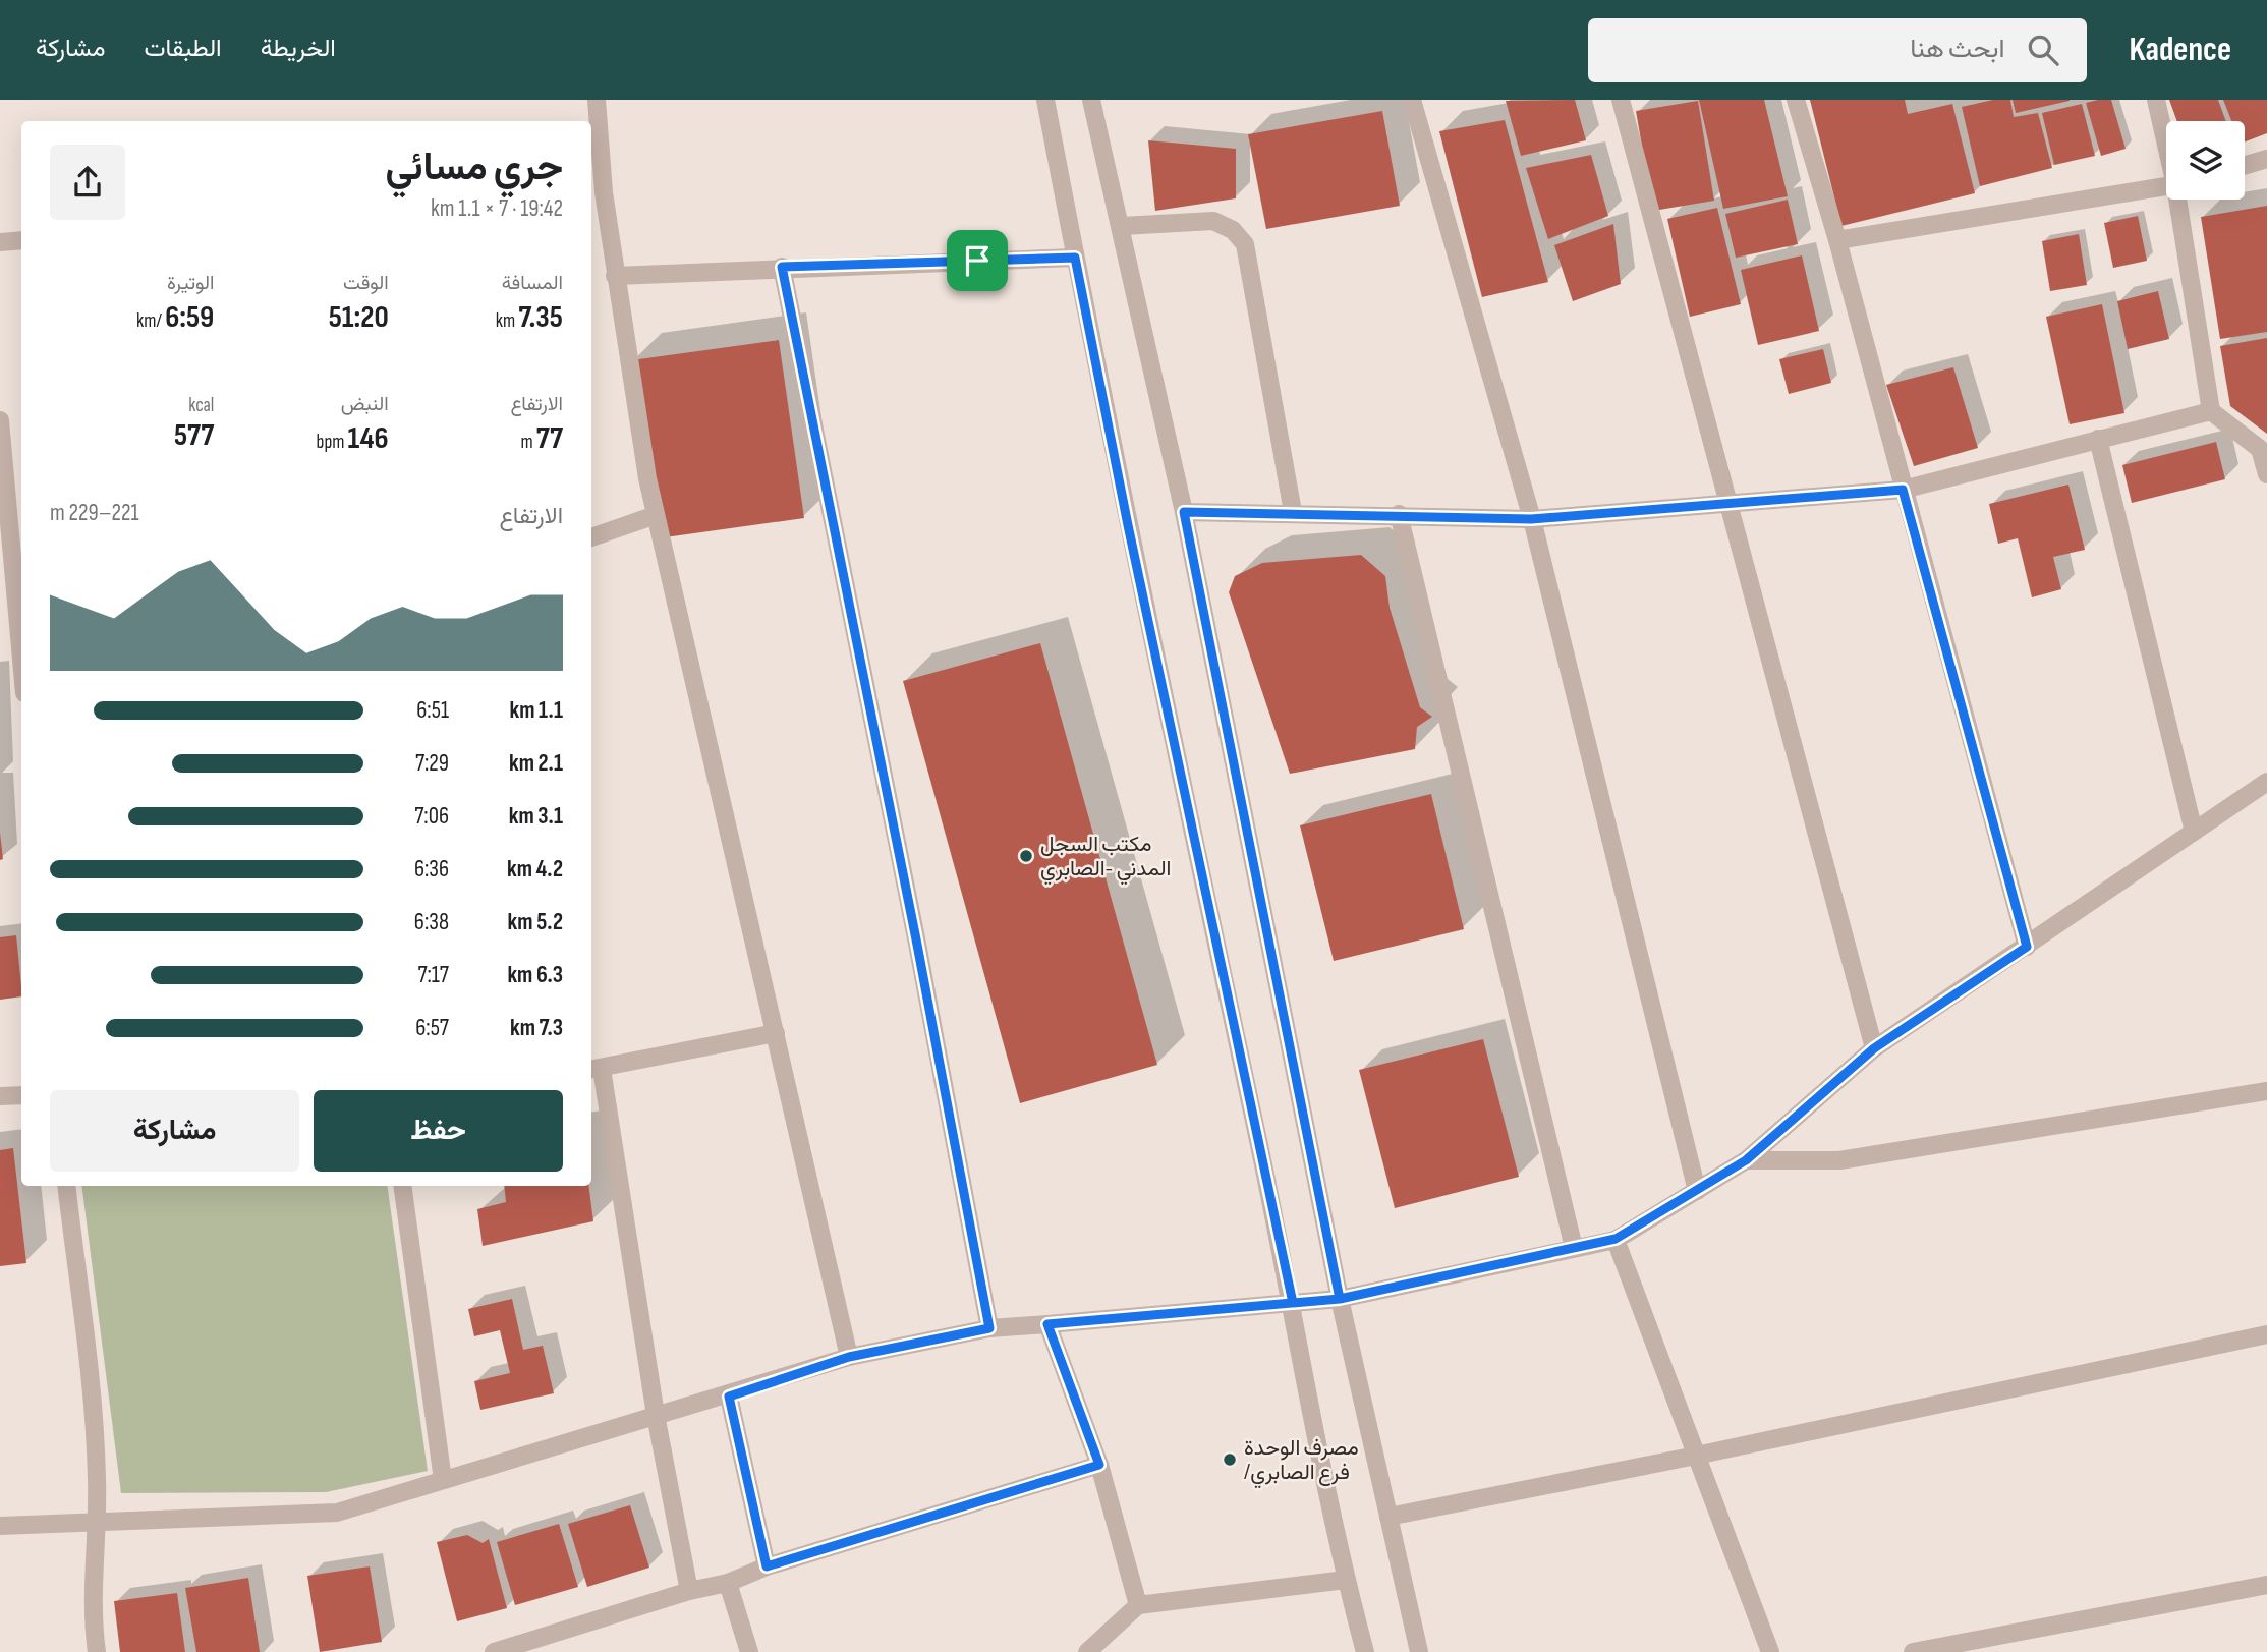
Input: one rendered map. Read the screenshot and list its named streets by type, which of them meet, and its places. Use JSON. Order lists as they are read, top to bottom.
{
  "places": ["مكتب السجل المدني -الصابري", "مصرف الوحدة /فرع الصابري"],
  "page": {
    "header": "Kadence",
    "search": "ابحث هنا",
    "nav": ["الخريطة", "الطبقات", "مشاركة"],
    "heading": ["جري مسائي", "19:42 · 7 × 1.1 km"],
    "stats": [
      ["المسافة", "7.35 km"],
      ["الوقت", "51:20"],
      ["الوتيرة", "6:59 /km"],
      ["الارتفاع", "77 m"],
      ["النبض", "146 bpm"],
      ["kcal", "577"]
    ],
    "chart": ["الارتفاع", "221–229 m"],
    "list": [
      {
        "name": "1.1 km",
        "note": "6:51"
      },
      {
        "name": "2.1 km",
        "note": "7:29"
      },
      {
        "name": "3.1 km",
        "note": "7:06"
      },
      {
        "name": "4.2 km",
        "note": "6:36"
      },
      {
        "name": "5.2 km",
        "note": "6:38"
      },
      {
        "name": "6.3 km",
        "note": "7:17"
      },
      {
        "name": "7.3 km",
        "note": "6:57"
      }
    ],
    "buttons": ["حفظ", "مشاركة"]
  }
}
